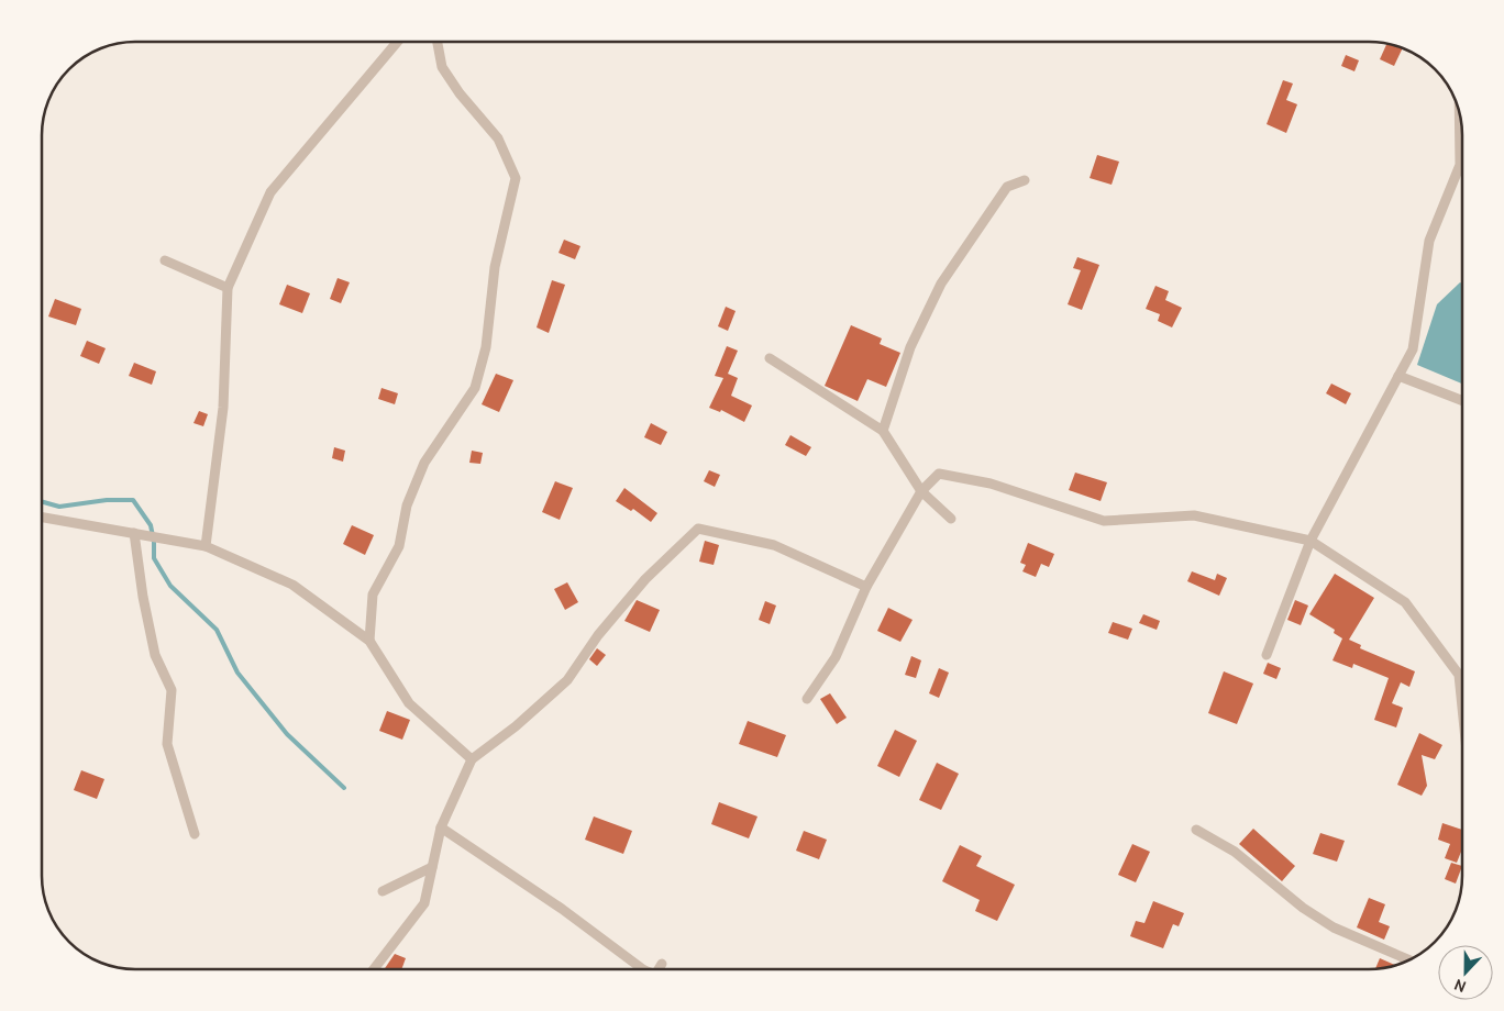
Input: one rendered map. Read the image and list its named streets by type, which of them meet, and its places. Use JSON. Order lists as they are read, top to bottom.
{
  "north": "bottom"
}
